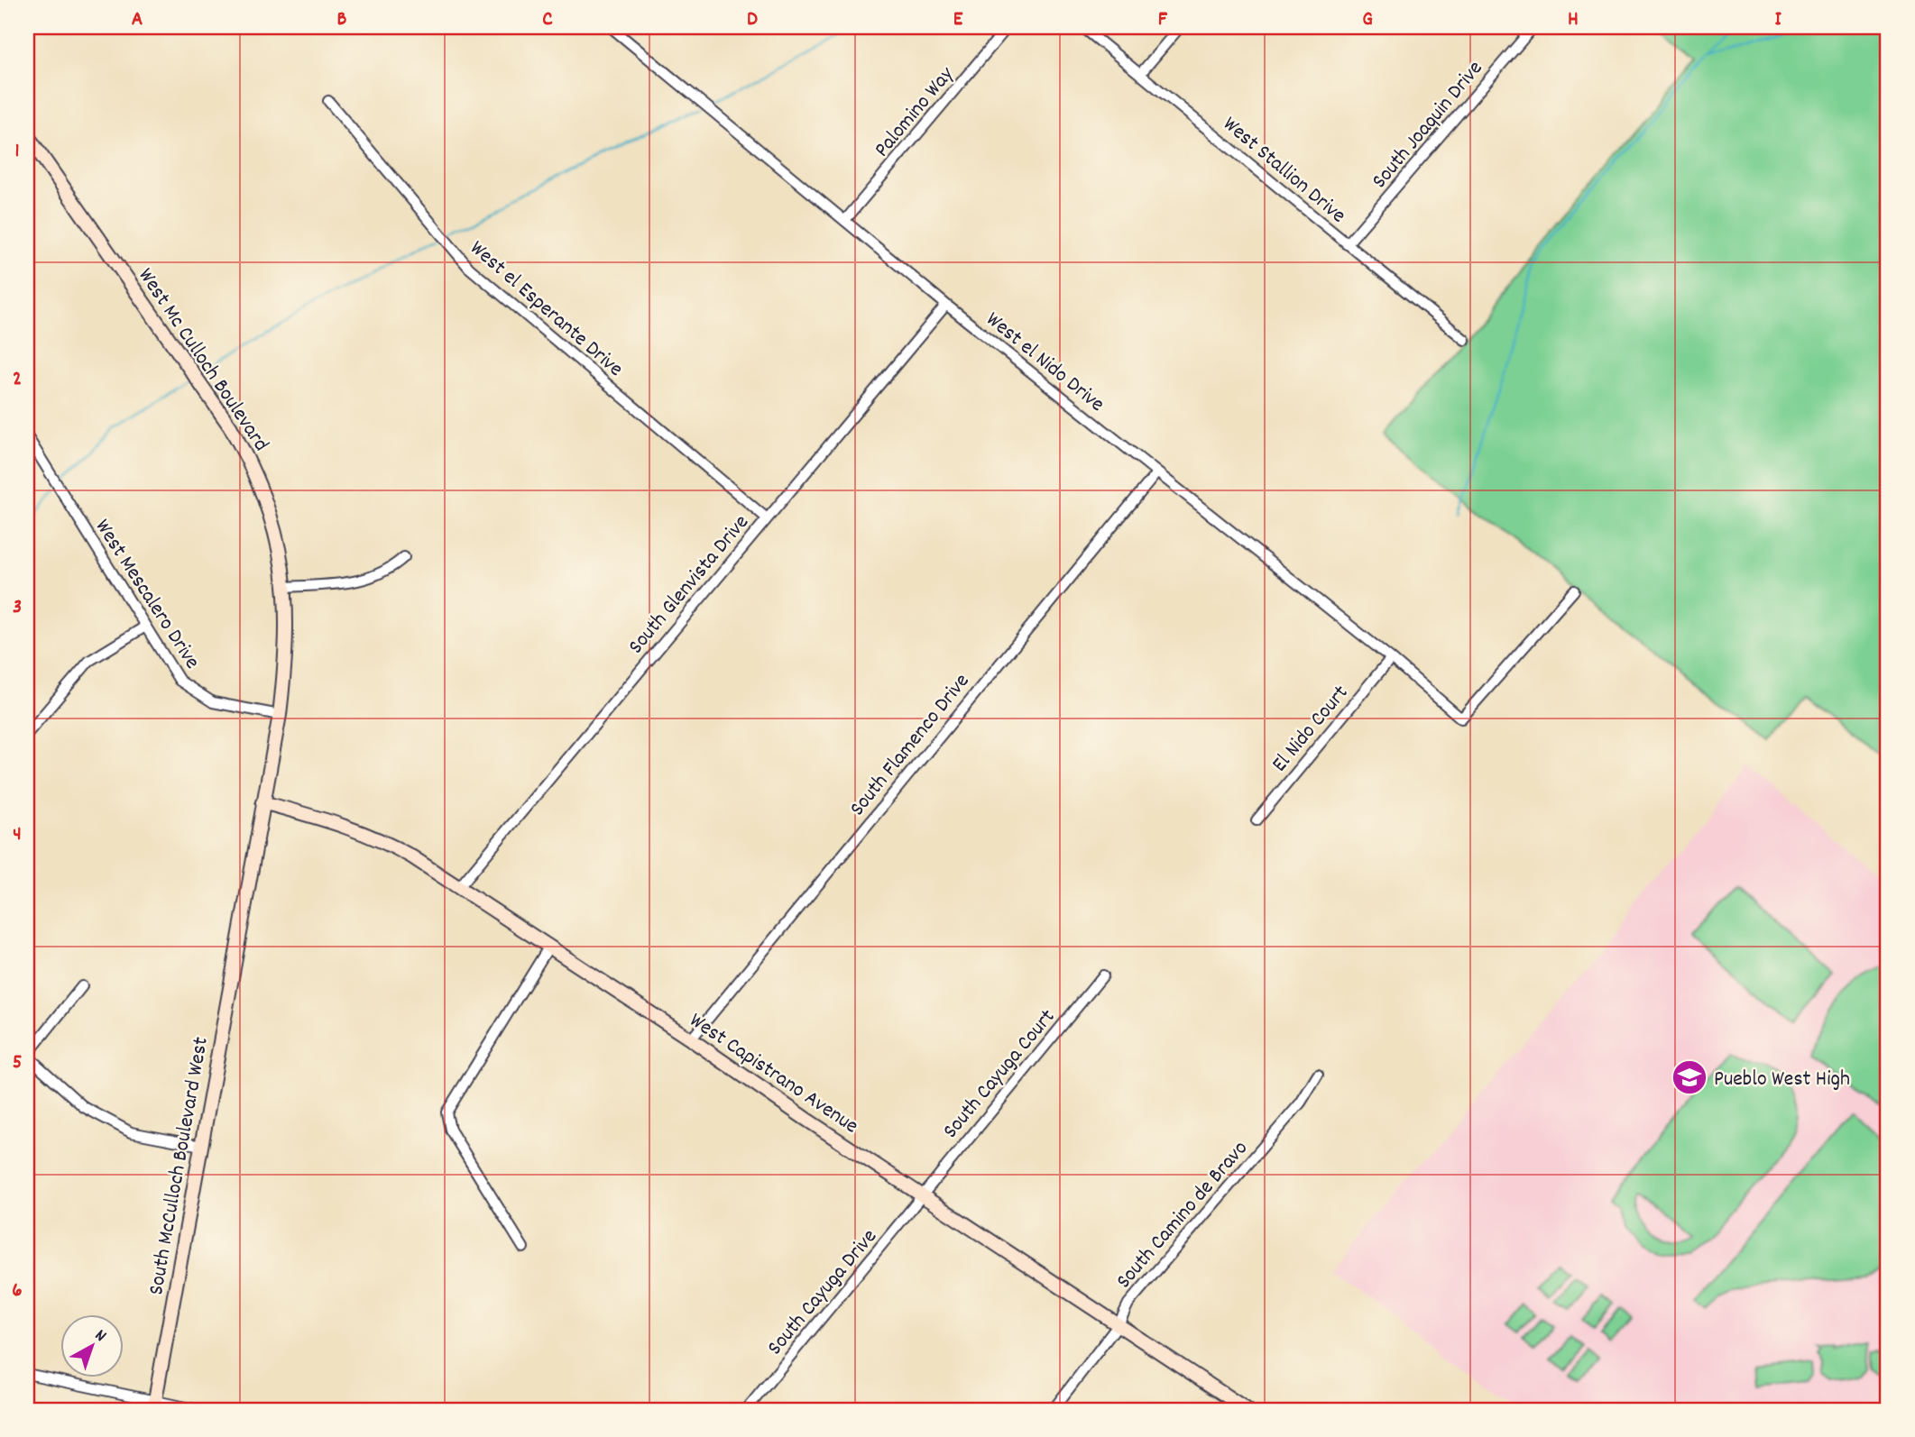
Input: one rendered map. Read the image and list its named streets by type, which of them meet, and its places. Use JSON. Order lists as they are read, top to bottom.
{
  "streets": {
    "main road": ["West Mc Culloch Boulevard", "West Capistrano Avenue", "South McCulloch Boulevard West"],
    "street": [
      "Palomino Way",
      "South Joaquin Drive",
      "West Stallion Drive",
      "West el Esperante Drive",
      "West el Nido Drive",
      "South Glenvista Drive",
      "West Mescalero Drive",
      "El Nido Court",
      "South Flamenco Drive",
      "South Cayuga Court",
      "South Camino de Bravo",
      "South Cayuga Drive"
    ]
  },
  "crossings": [
    ["Palomino Way", "West el Nido Drive"],
    ["South Joaquin Drive", "West Stallion Drive"],
    ["West el Esperante Drive", "South Glenvista Drive"],
    ["West Mc Culloch Boulevard", "West Mescalero Drive"],
    ["West Mc Culloch Boulevard", "West Capistrano Avenue"],
    ["West Mc Culloch Boulevard", "South McCulloch Boulevard West"],
    ["West el Nido Drive", "South Glenvista Drive"],
    ["West el Nido Drive", "El Nido Court"],
    ["West el Nido Drive", "South Flamenco Drive"],
    ["South Glenvista Drive", "West Capistrano Avenue"],
    ["South Flamenco Drive", "West Capistrano Avenue"],
    ["West Capistrano Avenue", "South Cayuga Court"],
    ["West Capistrano Avenue", "South Camino de Bravo"],
    ["West Capistrano Avenue", "South Cayuga Drive"],
    ["South Cayuga Court", "South Cayuga Drive"]
  ],
  "places": {
    "school or university": ["Pueblo West High"]
  },
  "north": "top right",
  "grid": {
    "columns": [
      "A",
      "B",
      "C",
      "D",
      "E",
      "F",
      "G",
      "H",
      "I"
    ],
    "rows": [
      "1",
      "2",
      "3",
      "4",
      "5",
      "6"
    ]
  }
}
